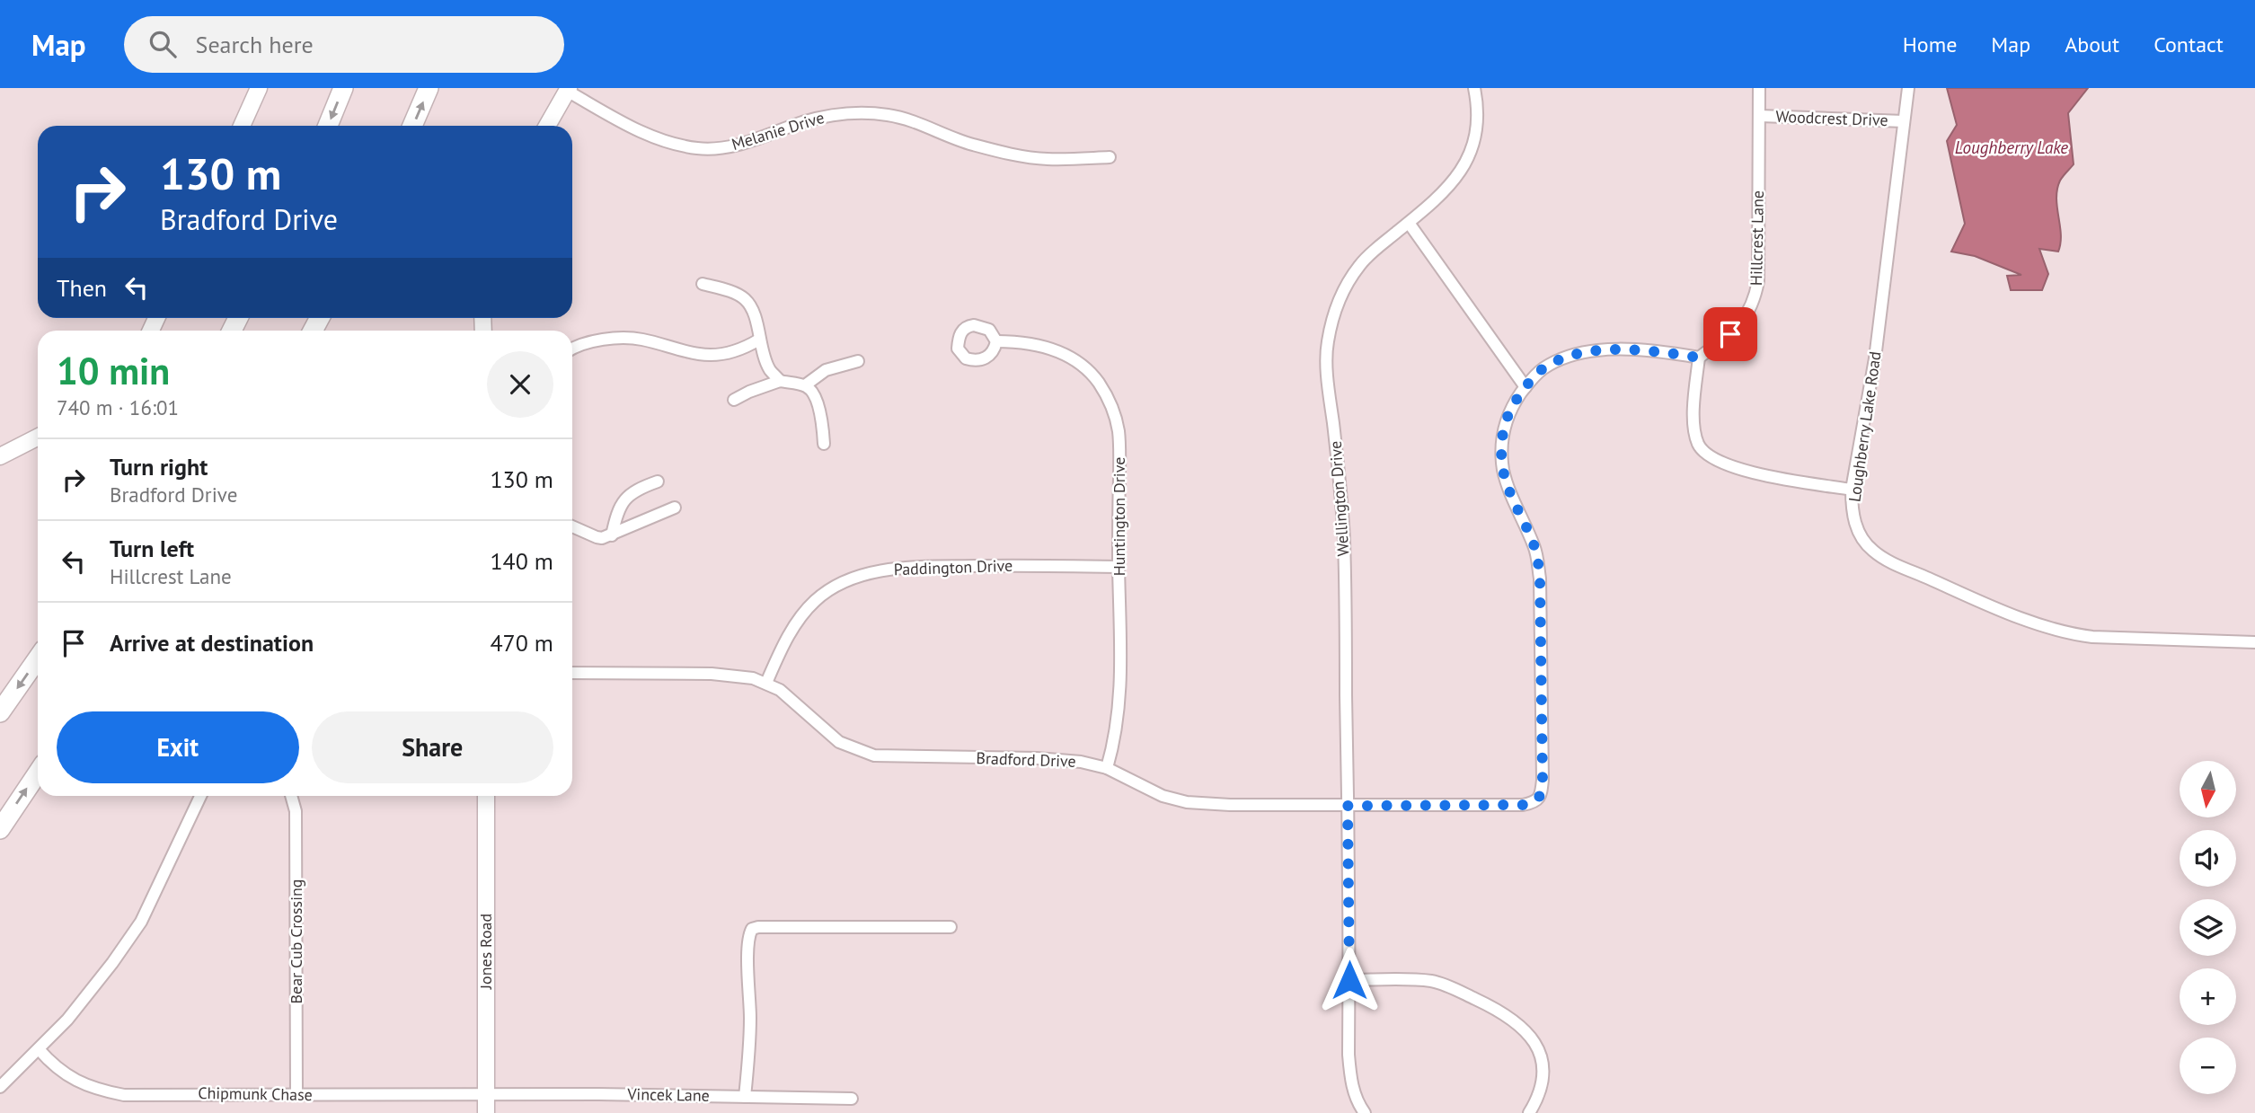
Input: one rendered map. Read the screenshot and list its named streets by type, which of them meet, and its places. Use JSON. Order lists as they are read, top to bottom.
{
  "streets": {
    "street": [
      "Woodcrest Drive",
      "Melanie Drive",
      "Hillcrest Lane",
      "Loughberry Lake Road",
      "Wellington Drive",
      "Huntington Drive",
      "Paddington Drive",
      "Bradford Drive",
      "Bear Cub Crossing",
      "Jones Road",
      "Chipmunk Chase",
      "Vincek Lane"
    ]
  },
  "crossings": [
    ["Woodcrest Drive", "Hillcrest Lane"],
    ["Woodcrest Drive", "Loughberry Lake Road"],
    ["Wellington Drive", "Bradford Drive"],
    ["Huntington Drive", "Paddington Drive"],
    ["Huntington Drive", "Bradford Drive"],
    ["Paddington Drive", "Bradford Drive"],
    ["Bear Cub Crossing", "Chipmunk Chase"],
    ["Jones Road", "Chipmunk Chase"],
    ["Jones Road", "Vincek Lane"],
    ["Chipmunk Chase", "Vincek Lane"]
  ],
  "water": ["Loughberry Lake"],
  "north": "bottom",
  "page": {
    "header": "Map",
    "search": "Search here",
    "nav": [
      "Home",
      "Map",
      "About",
      "Contact"
    ],
    "turn": ["130 m", "Bradford Drive"],
    "then": "Then",
    "heading": ["10 min", "740 m · 16:01"],
    "list": [
      {
        "name": "Turn right",
        "note": "Bradford Drive",
        "value": "130 m"
      },
      {
        "name": "Turn left",
        "note": "Hillcrest Lane",
        "value": "140 m"
      },
      {
        "name": "Arrive at destination",
        "value": "470 m"
      }
    ],
    "buttons": ["Exit", "Share"],
    "map_buttons": ["+", "−"]
  }
}
